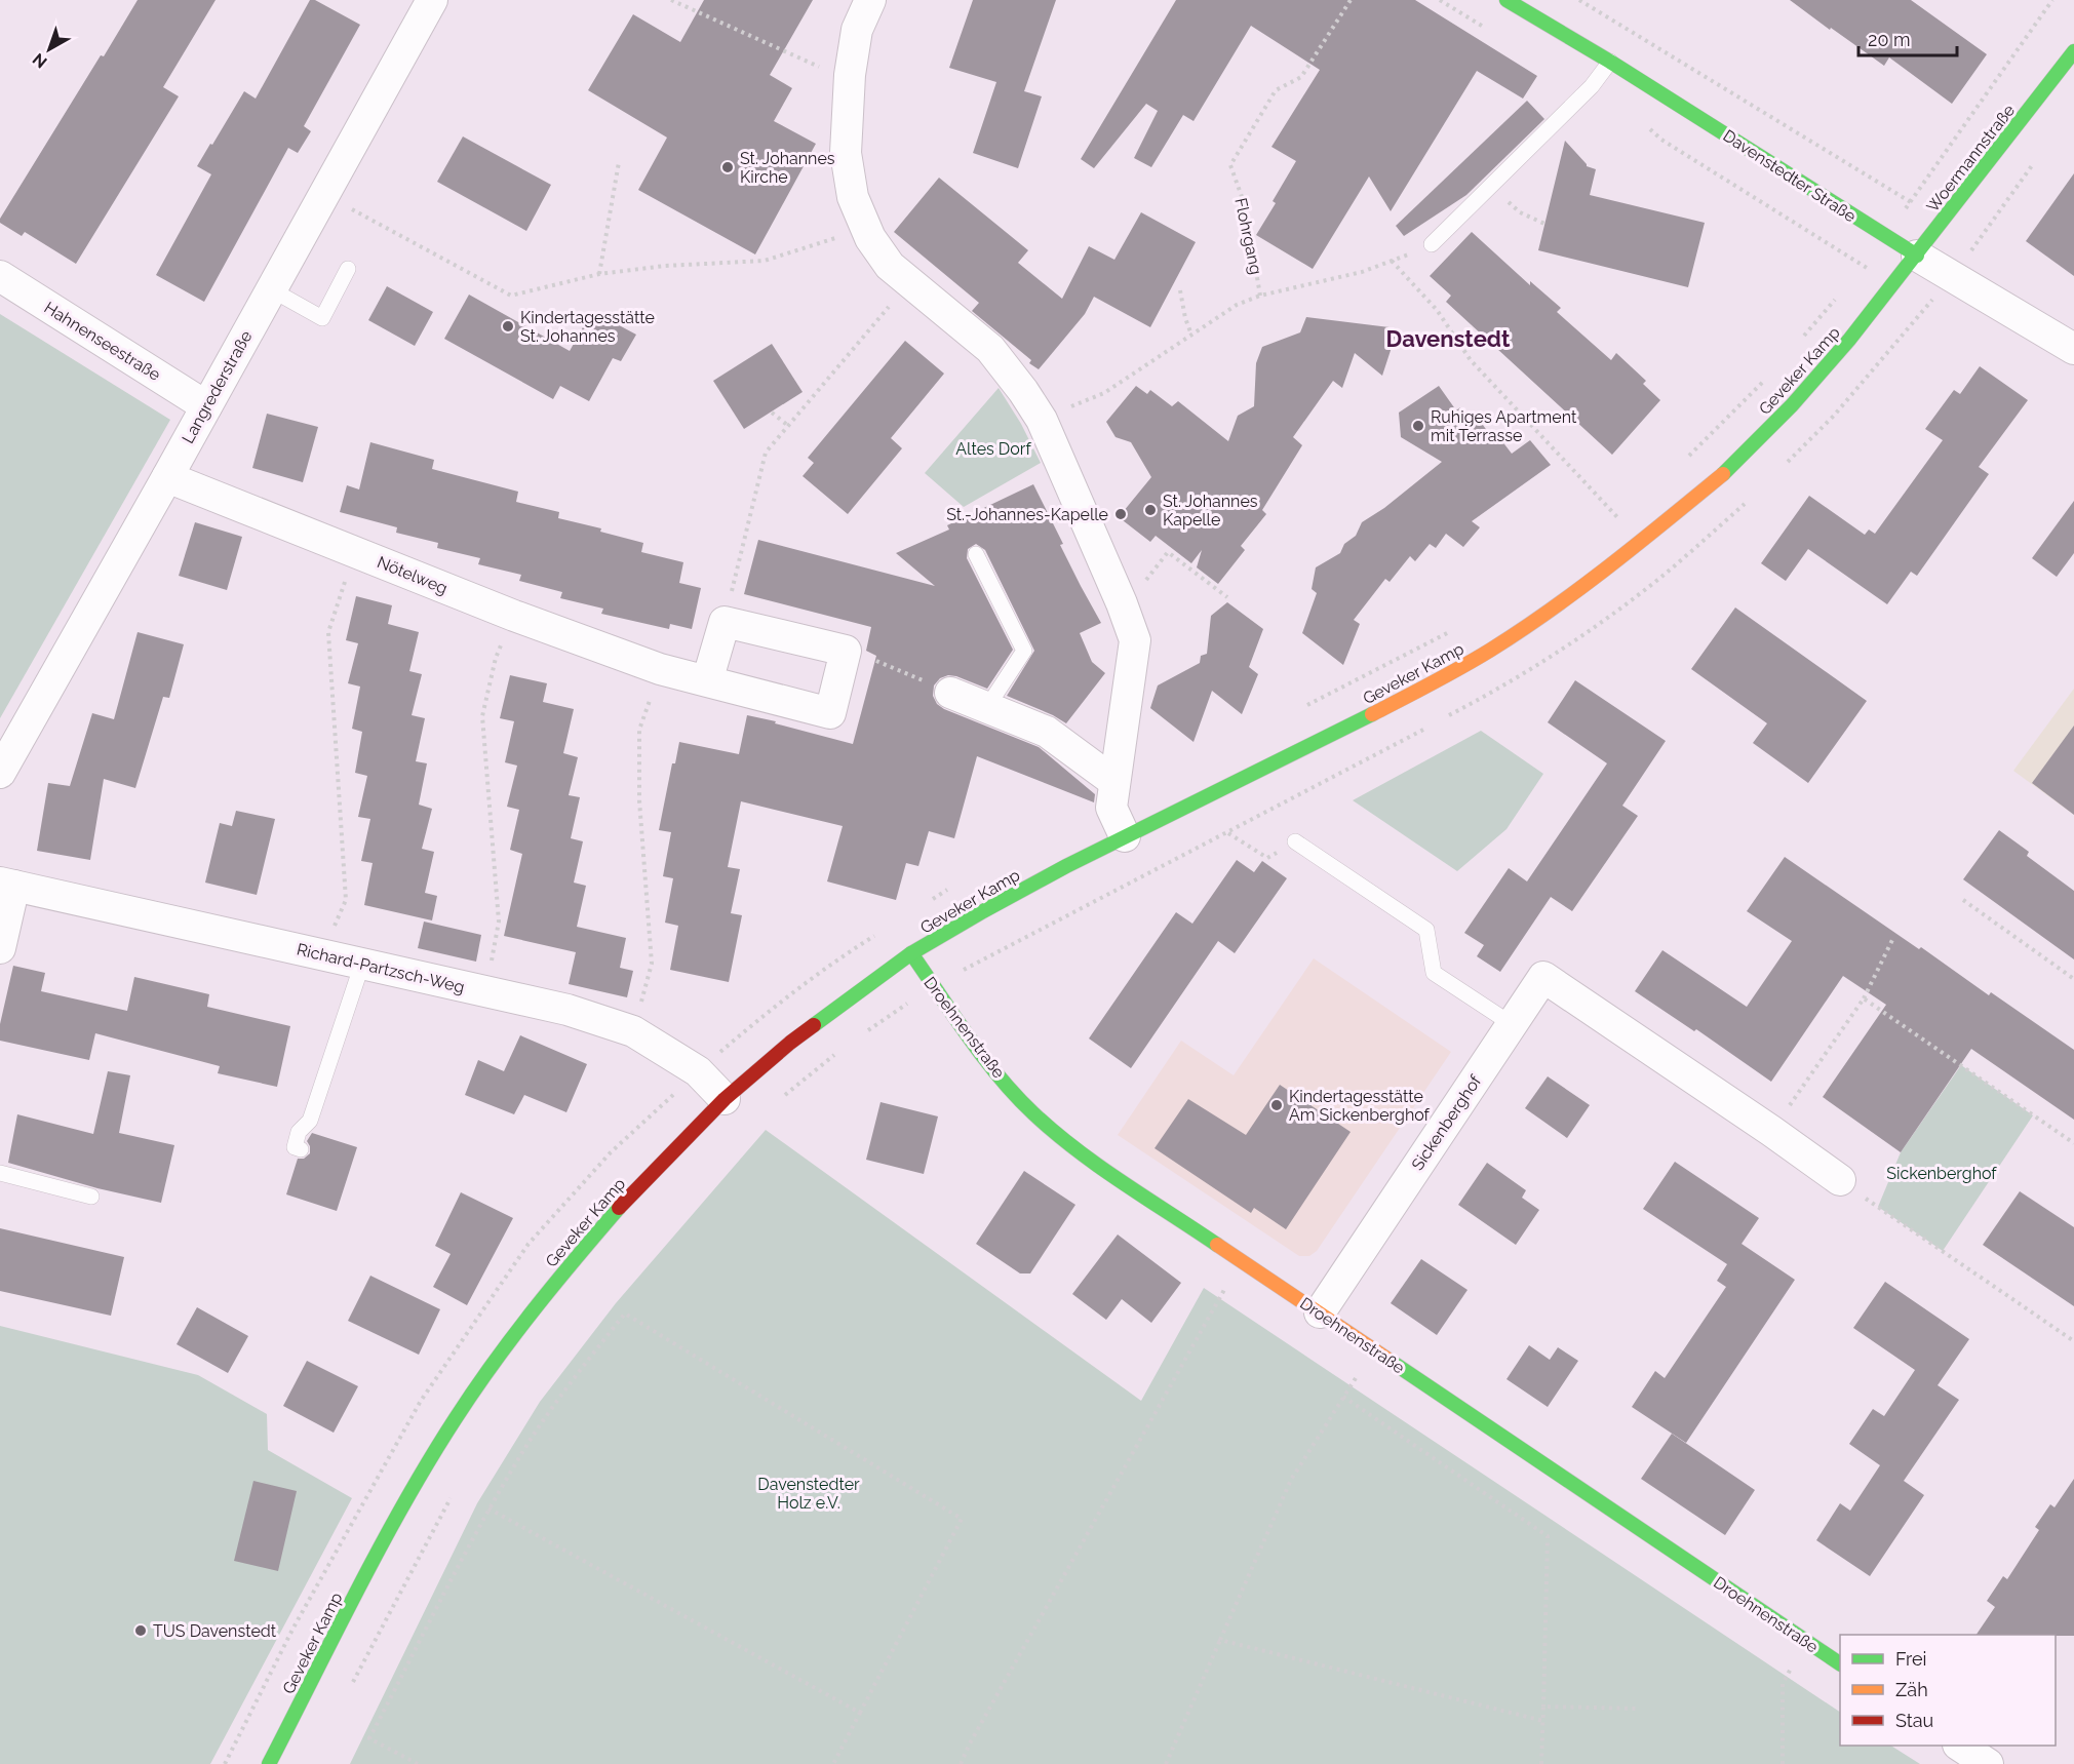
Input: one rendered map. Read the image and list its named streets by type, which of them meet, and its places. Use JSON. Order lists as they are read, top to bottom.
{
  "streets": {
    "street": [
      "Woermannstraße",
      "Davenstedter Straße",
      "Hahnenseestraße",
      "Geveker Kamp",
      "Langrederstraße",
      "Nötelweg",
      "Richard-Partzsch-Weg",
      "Droehnenstraße",
      "Sickenberghof"
    ],
    "path": ["Flohrgang"]
  },
  "crossings": [
    ["Woermannstraße", "Davenstedter Straße"],
    ["Woermannstraße", "Geveker Kamp"],
    ["Hahnenseestraße", "Langrederstraße"],
    ["Geveker Kamp", "Richard-Partzsch-Weg"],
    ["Geveker Kamp", "Droehnenstraße"],
    ["Langrederstraße", "Nötelweg"],
    ["Droehnenstraße", "Sickenberghof"]
  ],
  "districts": ["Davenstedt"],
  "parks": ["Altes Dorf", "Sickenberghof", "Davenstedter Holz e.V."],
  "places": [
    "St. Johannes Kirche",
    "Kindertagesstätte St. Johannes",
    "Ruhiges Apartment mit Terrasse",
    "St. Johannes Kapelle",
    "St.-Johannes-Kapelle",
    "Kindertagesstätte Am Sickenberghof",
    "TUS Davenstedt"
  ],
  "legend": ["Frei", "Zäh", "Stau"],
  "scale_bar": "20 m",
  "north": "bottom left"
}
